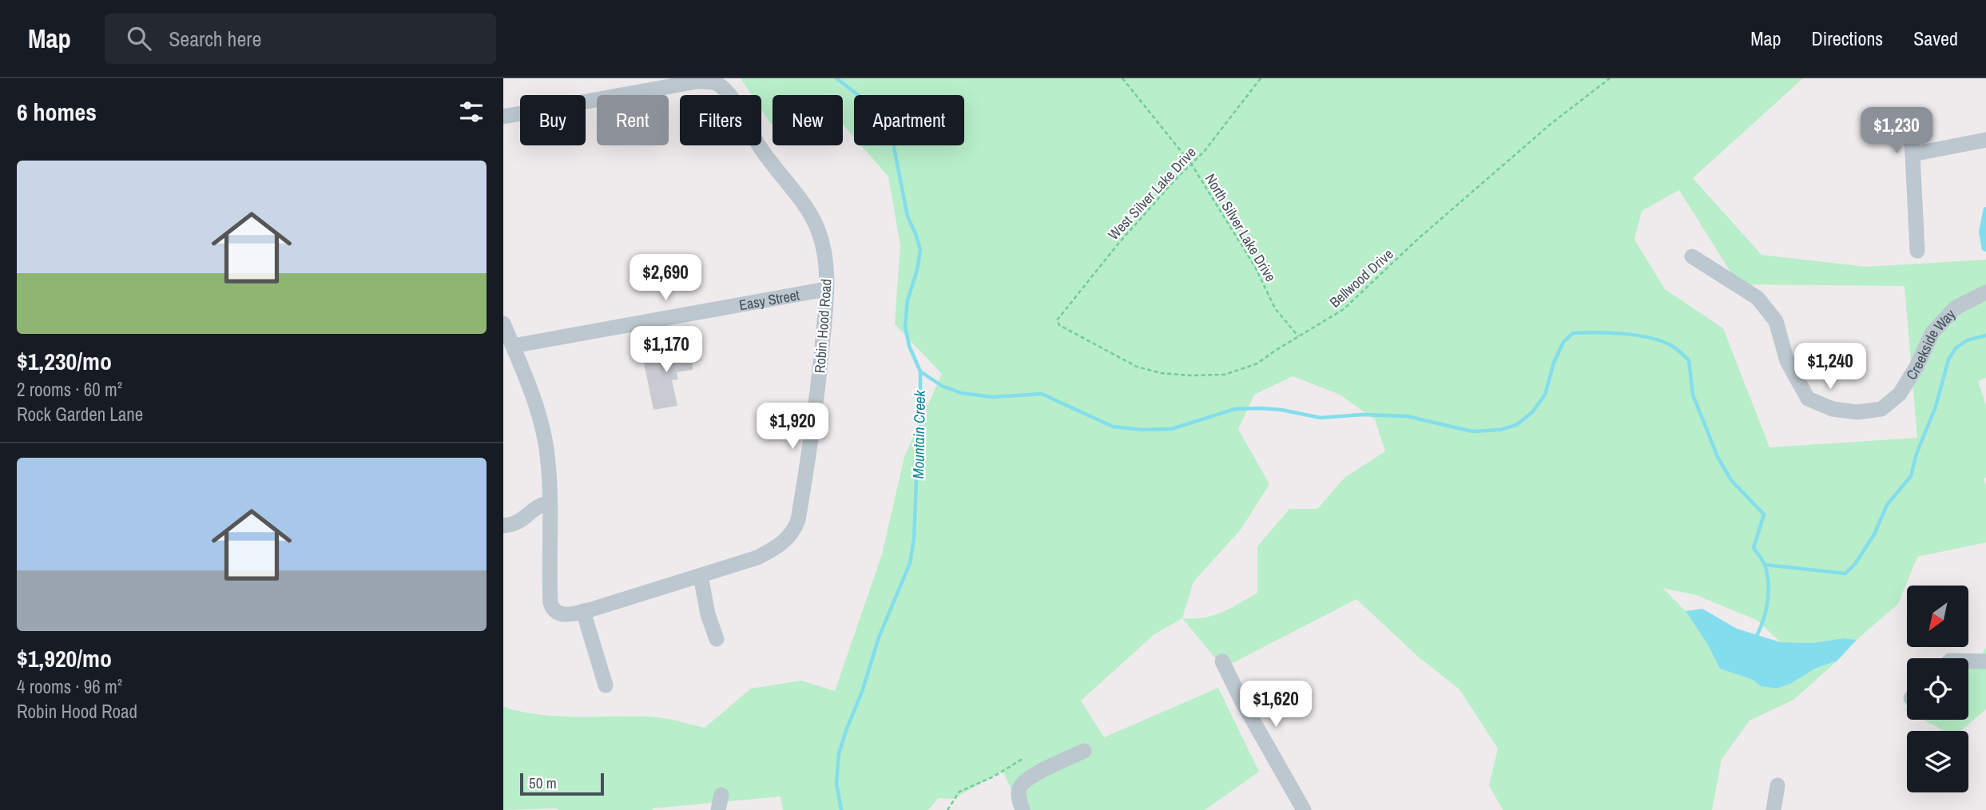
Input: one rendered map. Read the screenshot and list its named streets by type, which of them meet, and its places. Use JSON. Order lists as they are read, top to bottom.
{
  "streets": {
    "street": ["Easy Street", "Robin Hood Road", "Creekside Way"],
    "path": ["West Silver Lake Drive", "North Silver Lake Drive", "Bellwood Drive"]
  },
  "crossings": [
    ["West Silver Lake Drive", "North Silver Lake Drive"],
    ["West Silver Lake Drive", "Bellwood Drive"],
    ["North Silver Lake Drive", "Bellwood Drive"],
    ["Easy Street", "Robin Hood Road"]
  ],
  "water": ["Mountain Creek"],
  "scale_bar": "50 m",
  "north": "bottom left",
  "page": {
    "header": "Map",
    "search": "Search here",
    "nav": ["Map", "Directions", "Saved"],
    "heading": "6 homes",
    "chip": [
      "Buy",
      "Rent",
      "Filters",
      "New",
      "Apartment"
    ],
    "price": [
      "$1,230",
      "$2,690",
      "$1,170",
      "$1,240",
      "$1,920",
      "$1,620"
    ],
    "list": [
      {
        "name": "$1,230/mo",
        "note": "2 rooms · 60 m² · Rock Garden Lane"
      },
      {
        "name": "$1,920/mo",
        "note": "4 rooms · 96 m² · Robin Hood Road"
      }
    ],
    "scale": "50 m"
  }
}
